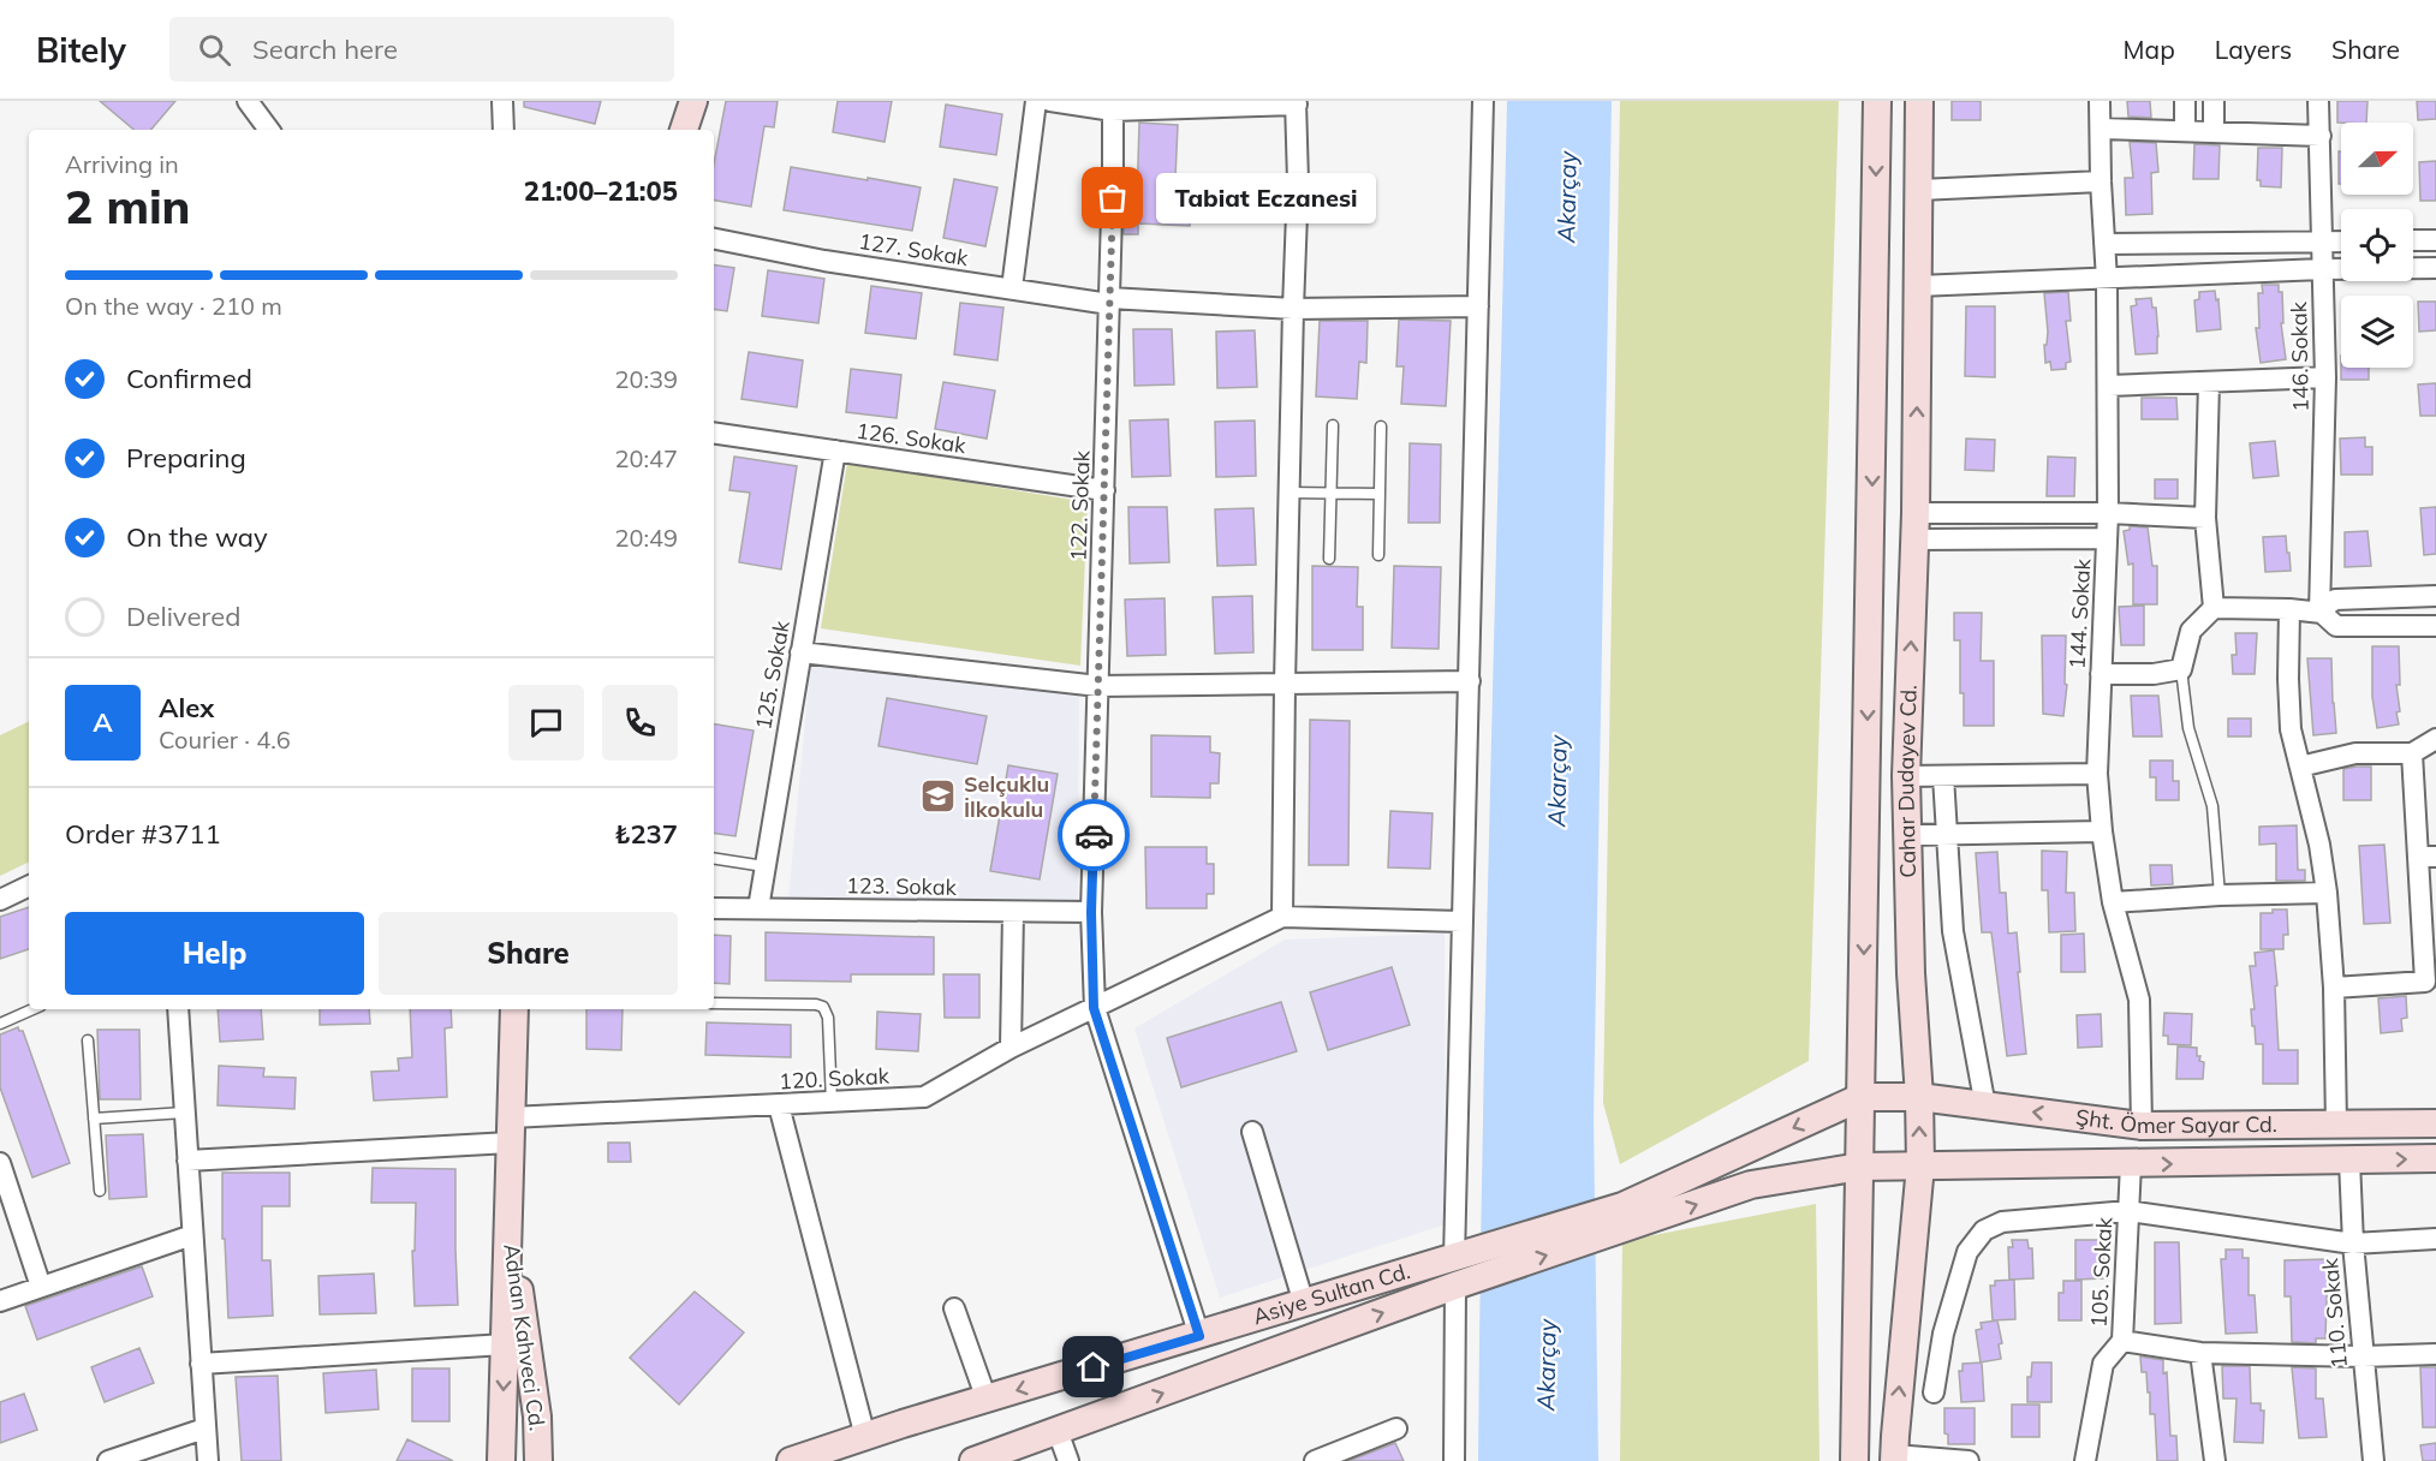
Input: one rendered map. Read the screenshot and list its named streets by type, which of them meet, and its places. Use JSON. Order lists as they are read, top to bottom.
{
  "streets": {
    "main road": [
      "Cahar Dudayev Cd.",
      "Şht. Ömer Sayar Cd.",
      "Asiye Sultan Cd.",
      "Adnan Kahveci Cd."
    ],
    "street": [
      "127. Sokak",
      "146. Sokak",
      "126. Sokak",
      "122. Sokak",
      "144. Sokak",
      "125. Sokak",
      "123. Sokak",
      "120. Sokak",
      "105. Sokak",
      "110. Sokak"
    ]
  },
  "crossings": [
    ["127. Sokak", "122. Sokak"],
    ["126. Sokak", "122. Sokak"],
    ["126. Sokak", "125. Sokak"],
    ["122. Sokak", "123. Sokak"],
    ["122. Sokak", "120. Sokak"],
    ["122. Sokak", "Asiye Sultan Cd."],
    ["144. Sokak", "Şht. Ömer Sayar Cd."],
    ["125. Sokak", "123. Sokak"],
    ["Cahar Dudayev Cd.", "Şht. Ömer Sayar Cd."],
    ["Cahar Dudayev Cd.", "Asiye Sultan Cd."],
    ["120. Sokak", "Adnan Kahveci Cd."],
    ["Şht. Ömer Sayar Cd.", "105. Sokak"],
    ["Şht. Ömer Sayar Cd.", "Asiye Sultan Cd."],
    ["Şht. Ömer Sayar Cd.", "110. Sokak"]
  ],
  "water": ["Akarçay"],
  "places": {
    "other": ["Tabiat Eczanesi"],
    "school or university": ["Selçuklu İlkokulu"]
  },
  "north": "right",
  "page": {
    "header": "Bitely",
    "search": "Search here",
    "nav": ["Map", "Layers", "Share"],
    "heading": ["2 min", "Arriving in", "21:00–21:05"],
    "panel": [
      "Alex",
      "Courier · 4.6",
      "Order #3711",
      "₺237"
    ],
    "bubble": "Tabiat Eczanesi",
    "bar": "On the way · 210 m",
    "list": [
      ["Confirmed", "20:39"],
      ["Preparing", "20:47"],
      ["On the way", "20:49"],
      "Delivered"
    ],
    "round": "A",
    "buttons": ["Help", "Share"]
  }
}
